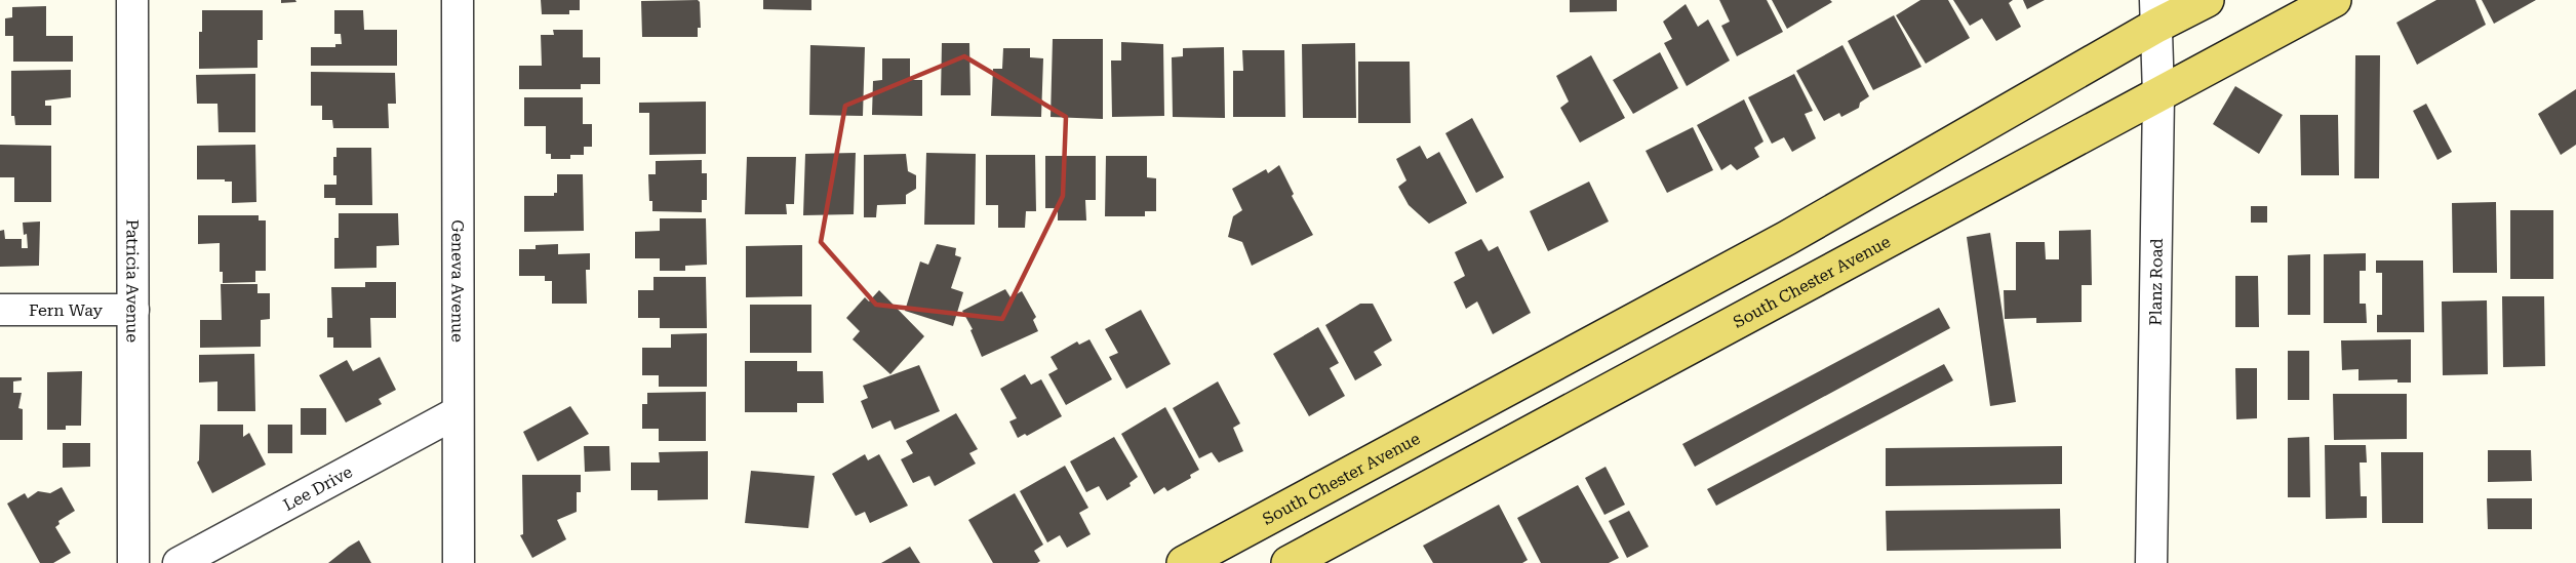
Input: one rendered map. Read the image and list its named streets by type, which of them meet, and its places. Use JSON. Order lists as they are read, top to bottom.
{
  "streets": {
    "main road": ["South Chester Avenue"],
    "street": [
      "Patricia Avenue",
      "Planz Road",
      "Geneva Avenue",
      "Fern Way",
      "Lee Drive"
    ]
  },
  "crossings": [
    ["Patricia Avenue", "Fern Way"],
    ["South Chester Avenue", "Planz Road"],
    ["Geneva Avenue", "Lee Drive"]
  ]
}
